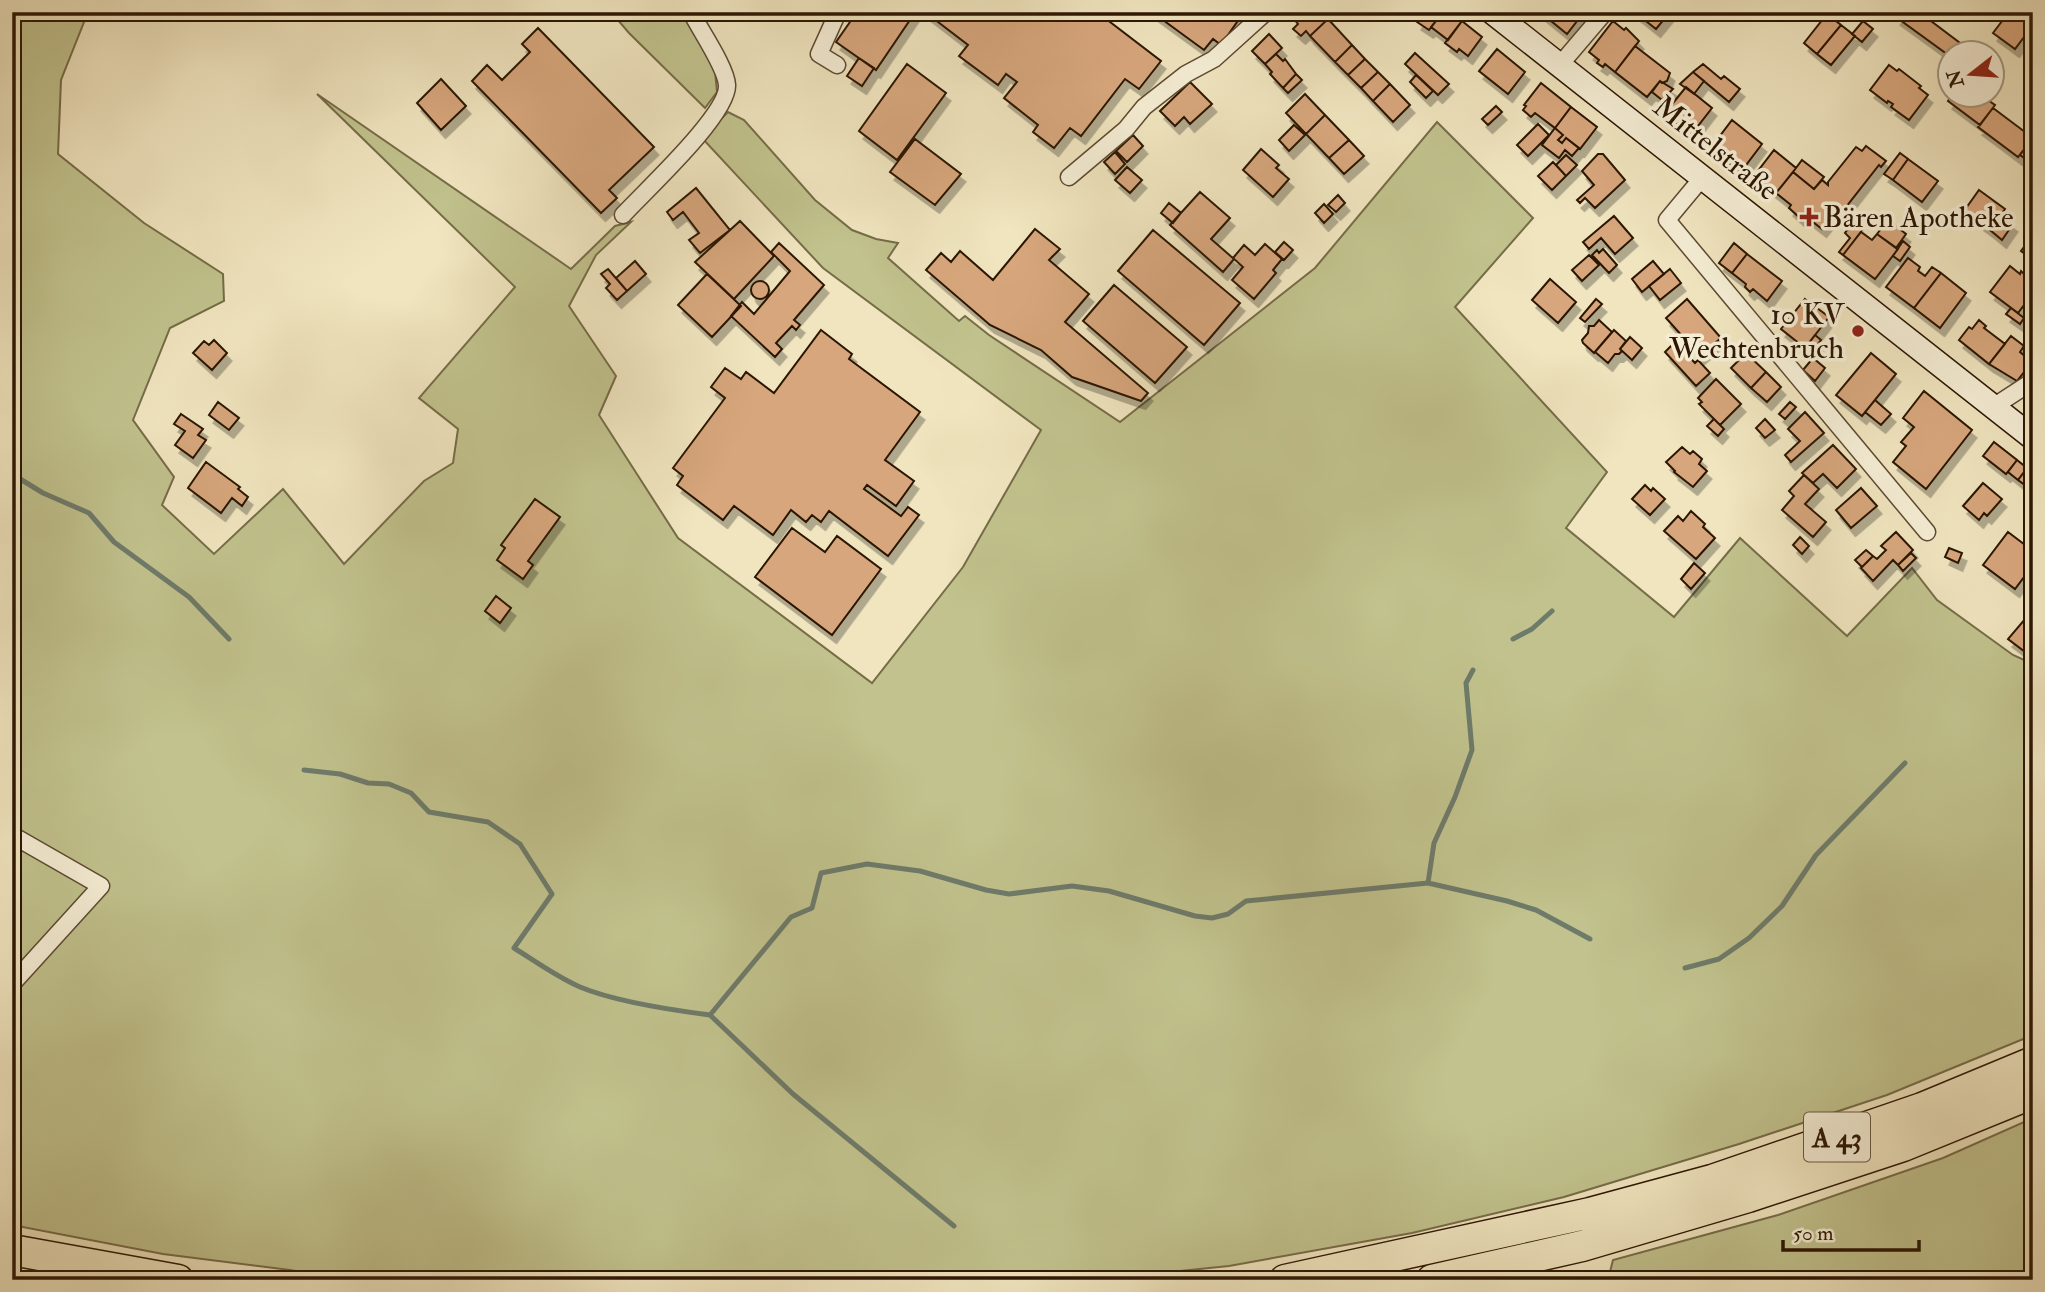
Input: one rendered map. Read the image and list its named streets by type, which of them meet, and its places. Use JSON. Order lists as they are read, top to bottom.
{
  "streets": {
    "highway": ["A 43"],
    "main road": ["Mittelstraße"]
  },
  "places": {
    "health": ["Bären Apotheke"],
    "other": ["10 KV Wechtenbruch"]
  },
  "scale_bar": "50 m",
  "north": "left"
}
